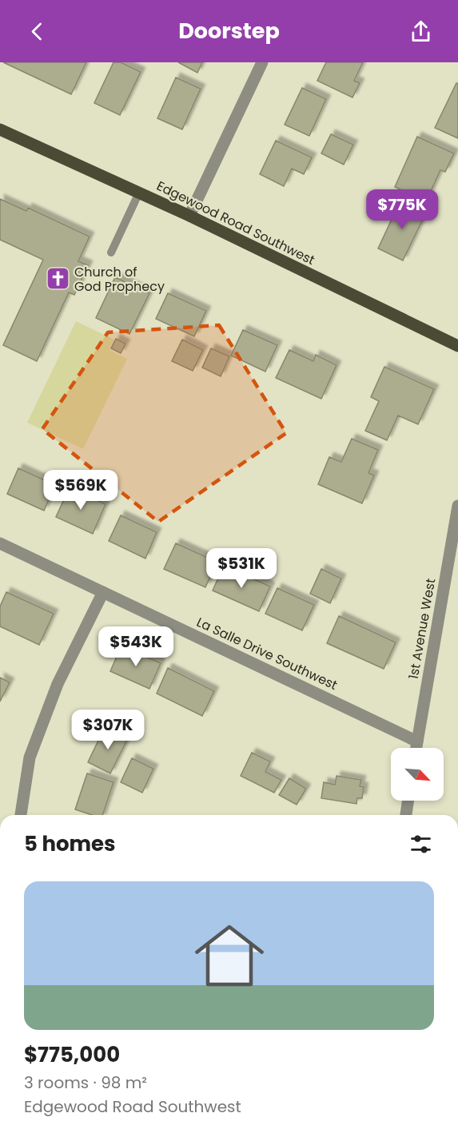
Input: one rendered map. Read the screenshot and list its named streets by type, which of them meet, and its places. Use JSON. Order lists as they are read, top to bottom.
{
  "streets": {
    "main road": ["Edgewood Road Southwest"],
    "street": ["1st Avenue West", "La Salle Drive Southwest"]
  },
  "crossings": [
    ["1st Avenue West", "La Salle Drive Southwest"]
  ],
  "places": {
    "church": ["Church of God Prophecy"]
  },
  "north": "bottom right",
  "page": {
    "header": "Doorstep",
    "price": [
      "$775K",
      "$569K",
      "$531K",
      "$543K",
      "$307K"
    ],
    "heading": "5 homes",
    "list": [
      {
        "name": "$775,000",
        "note": "3 rooms · 98 m² · Edgewood Road Southwest"
      }
    ]
  }
}
